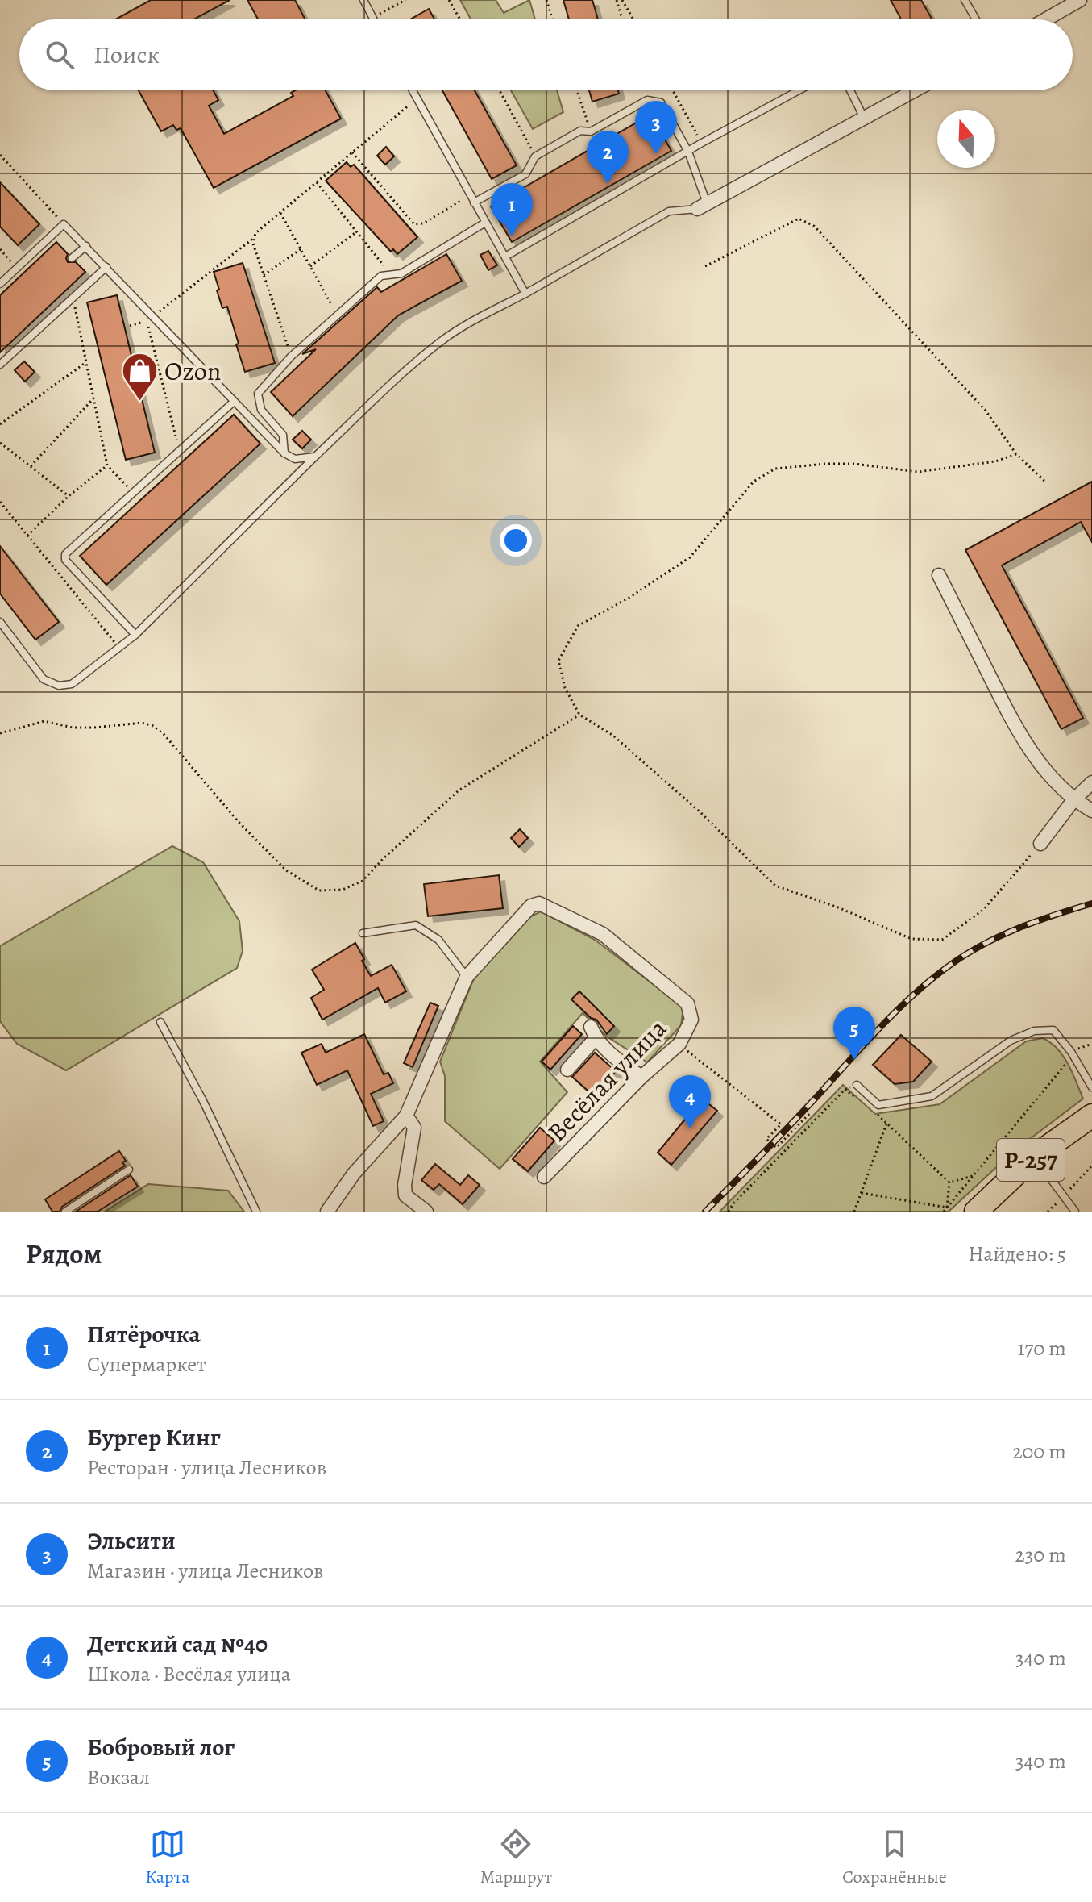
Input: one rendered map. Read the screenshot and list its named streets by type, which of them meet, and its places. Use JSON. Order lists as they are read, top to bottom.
{
  "streets": {
    "highway": ["Р-257"],
    "street": ["Весёлая улица"]
  },
  "places": {
    "shop": ["Ozon"]
  },
  "north": "top",
  "page": {
    "search": "Поиск",
    "pins": [
      "3",
      "2",
      "1",
      "5",
      "4"
    ],
    "heading": ["Рядом", "Найдено: 5"],
    "list": [
      {
        "mark": "1",
        "name": "Пятёрочка",
        "note": "Супермаркет",
        "value": "170 m"
      },
      {
        "mark": "2",
        "name": "Бургер Кинг",
        "note": "Ресторан · улица Лесников",
        "value": "200 m"
      },
      {
        "mark": "3",
        "name": "Эльсити",
        "note": "Магазин · улица Лесников",
        "value": "230 m"
      },
      {
        "mark": "4",
        "name": "Детский сад №40",
        "note": "Школа · Весёлая улица",
        "value": "340 m"
      },
      {
        "mark": "5",
        "name": "Бобровый лог",
        "note": "Вокзал",
        "value": "340 m"
      }
    ],
    "nav": ["Карта", "Маршрут", "Сохранённые"]
  }
}
